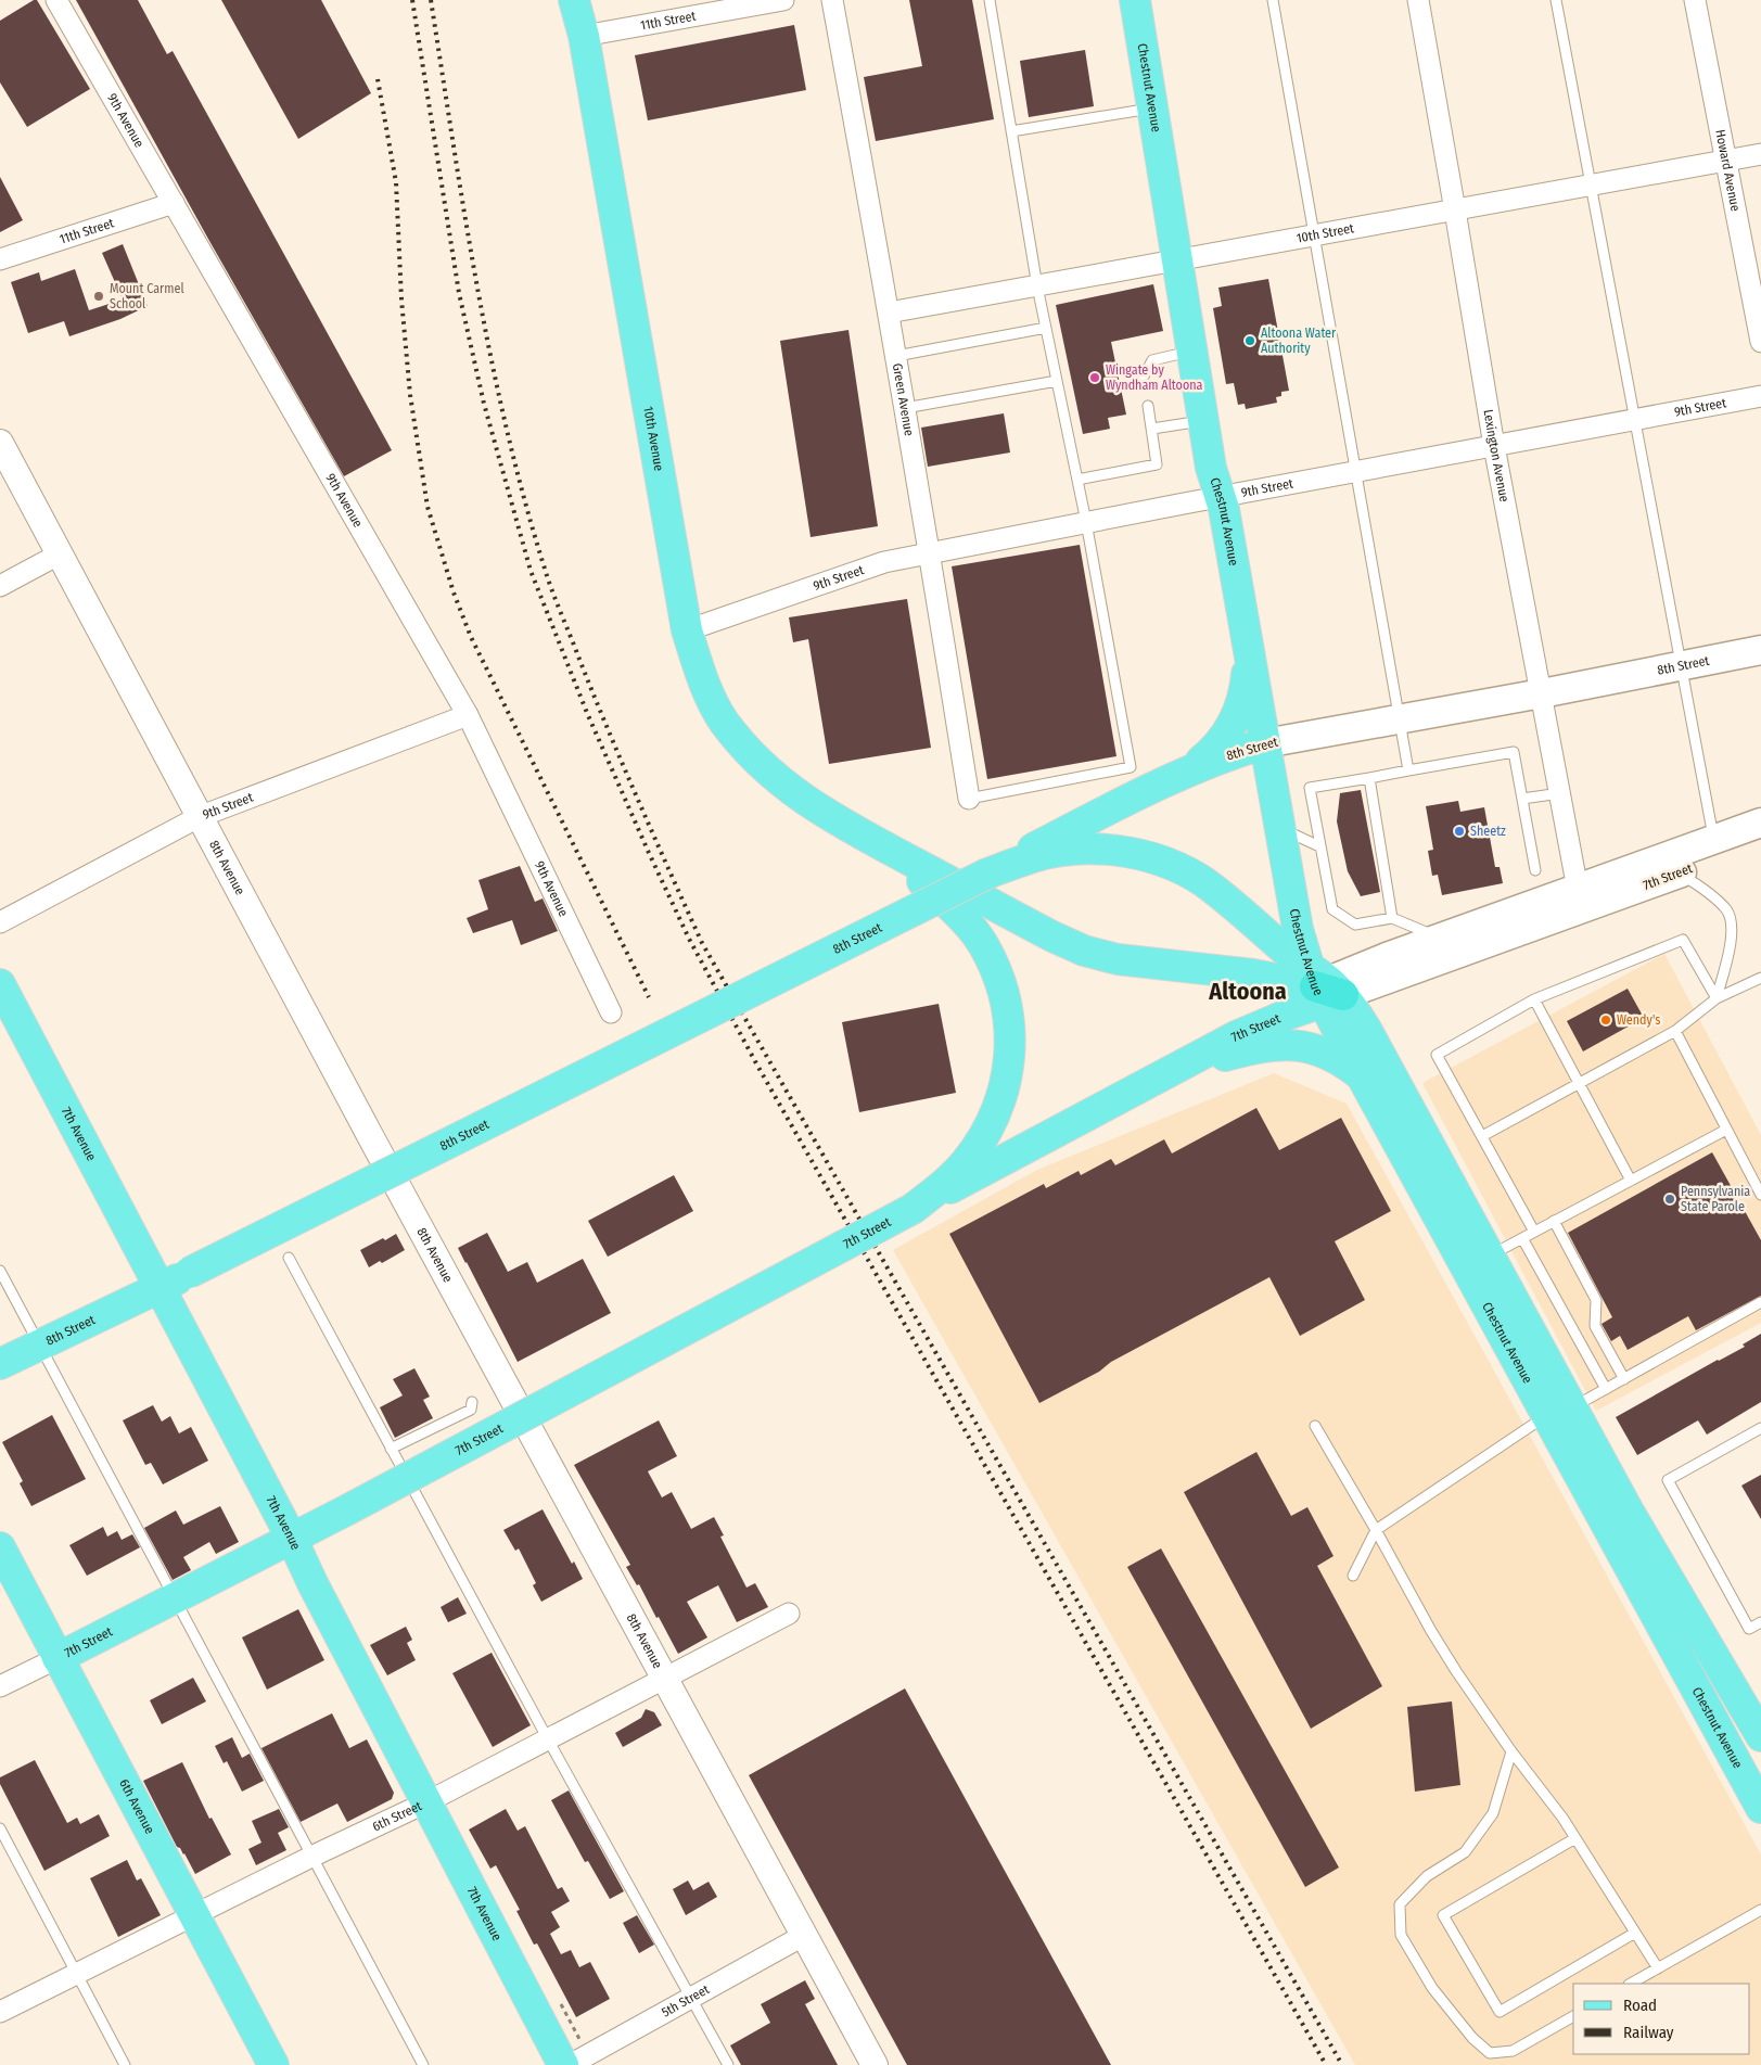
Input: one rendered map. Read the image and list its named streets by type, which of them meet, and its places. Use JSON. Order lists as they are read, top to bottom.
{
  "streets": {
    "main road": [
      "Chestnut Avenue",
      "10th Avenue",
      "8th Street",
      "7th Street",
      "7th Avenue",
      "6th Avenue"
    ],
    "street": [
      "11th Street",
      "9th Avenue",
      "Howard Avenue",
      "10th Street",
      "Green Avenue",
      "9th Street",
      "Lexington Avenue",
      "8th Avenue",
      "6th Street",
      "5th Street"
    ]
  },
  "crossings": [
    ["11th Street", "9th Avenue"],
    ["11th Street", "10th Avenue"],
    ["Chestnut Avenue", "10th Street"],
    ["Chestnut Avenue", "9th Street"],
    ["Chestnut Avenue", "8th Street"],
    ["Chestnut Avenue", "7th Street"],
    ["9th Avenue", "9th Street"],
    ["Howard Avenue", "10th Street"],
    ["10th Street", "Green Avenue"],
    ["10th Street", "Lexington Avenue"],
    ["Green Avenue", "9th Street"],
    ["9th Street", "10th Avenue"],
    ["9th Street", "Lexington Avenue"],
    ["9th Street", "8th Avenue"],
    ["Lexington Avenue", "8th Street"],
    ["Lexington Avenue", "7th Street"],
    ["8th Street", "7th Avenue"],
    ["8th Avenue", "6th Street"],
    ["8th Avenue", "5th Street"],
    ["7th Street", "7th Avenue"],
    ["7th Street", "6th Avenue"],
    ["7th Avenue", "6th Street"],
    ["6th Avenue", "6th Street"]
  ],
  "districts": ["Altoona"],
  "places": [
    "Mount Carmel School",
    "Altoona Water Authority",
    "Wingate by Wyndham Altoona",
    "Sheetz",
    "Wendy's",
    "Pennsylvania State Parole"
  ],
  "legend": ["Road", "Railway"]
}
